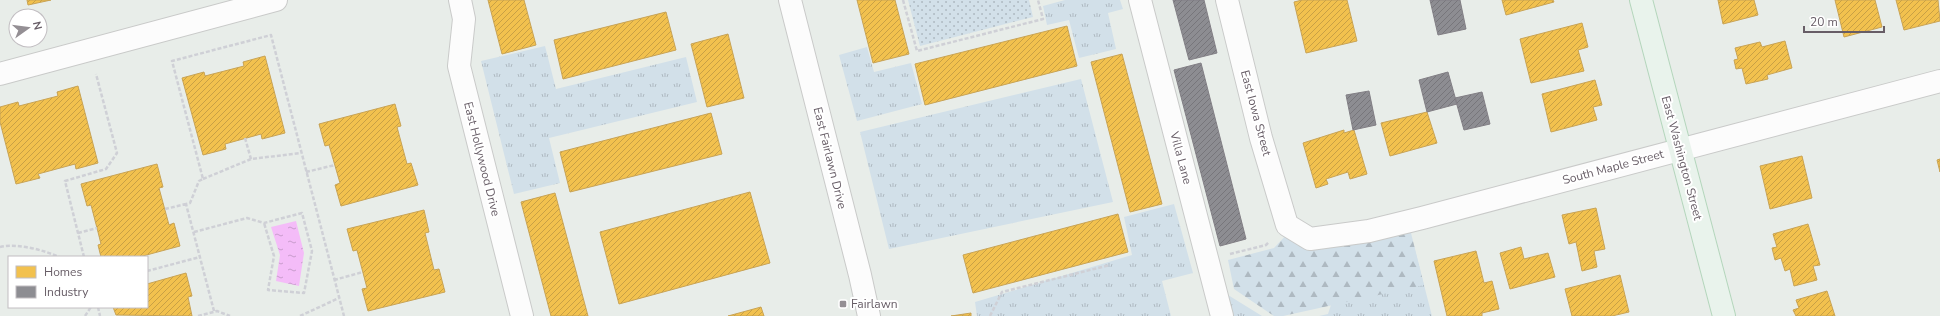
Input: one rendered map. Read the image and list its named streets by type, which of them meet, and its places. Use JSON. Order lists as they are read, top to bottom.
{
  "streets": {
    "main road": ["East Washington Street"],
    "street": [
      "East Iowa Street",
      "East Fairlawn Drive",
      "Villa Lane",
      "East Hollywood Drive",
      "South Maple Street"
    ]
  },
  "crossings": [
    ["East Iowa Street", "South Maple Street"],
    ["East Washington Street", "South Maple Street"]
  ],
  "places": {
    "transit": ["Fairlawn"]
  },
  "legend": ["Homes", "Industry"],
  "scale_bar": "20 m",
  "north": "right"
}
